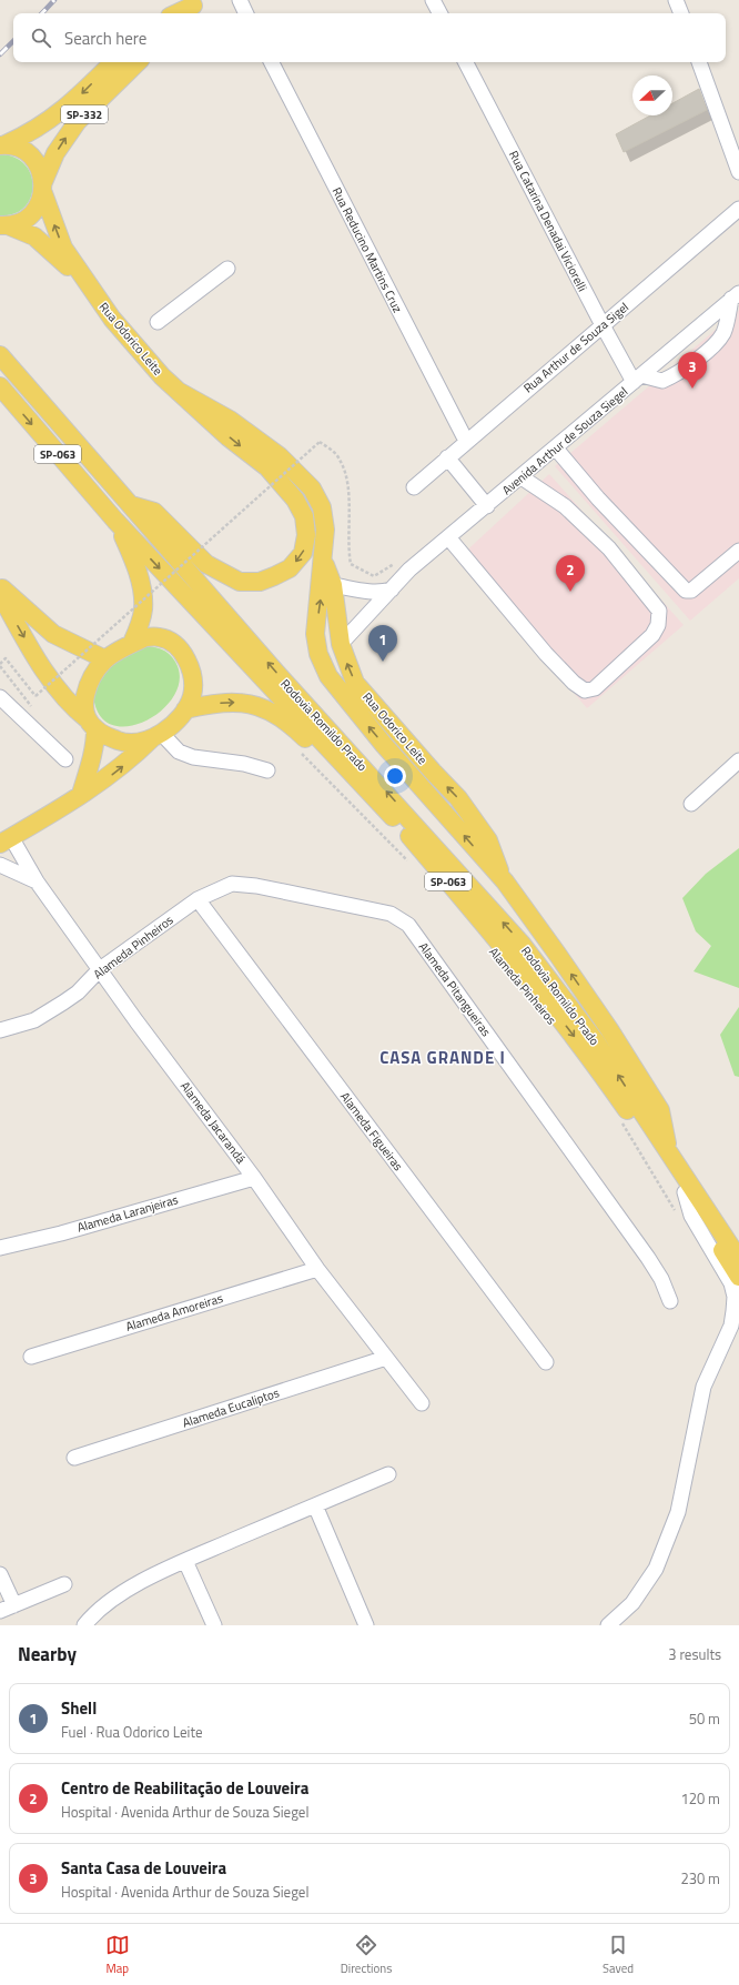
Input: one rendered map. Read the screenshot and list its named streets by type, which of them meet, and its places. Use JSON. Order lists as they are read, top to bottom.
{
  "streets": {
    "main road": [
      "SP-332",
      "Rua Odorico Leite",
      "SP-063",
      "Rodovia Romildo Prado"
    ],
    "street": [
      "Rua Catarina Denadai Viciorelli",
      "Rua Reducino Martins Cruz",
      "Rua Arthur de Souza Sigel",
      "Avenida Arthur de Souza Siegel",
      "Alameda Pinheiros",
      "Alameda Pitangueiras",
      "Alameda Jacarandá",
      "Alameda Figueiras",
      "Alameda Laranjeiras",
      "Alameda Amoreiras",
      "Alameda Eucaliptos"
    ]
  },
  "crossings": [
    ["SP-332", "Rua Odorico Leite"],
    ["Rua Catarina Denadai Viciorelli", "Rua Arthur de Souza Sigel"],
    ["Rua Catarina Denadai Viciorelli", "Avenida Arthur de Souza Siegel"],
    ["Rua Reducino Martins Cruz", "Rua Arthur de Souza Sigel"],
    ["Rua Odorico Leite", "Avenida Arthur de Souza Siegel"],
    ["Alameda Pinheiros", "Alameda Pitangueiras"],
    ["Alameda Pinheiros", "Alameda Jacarandá"],
    ["Alameda Pinheiros", "Alameda Figueiras"],
    ["Alameda Pitangueiras", "Alameda Figueiras"],
    ["Alameda Jacarandá", "Alameda Laranjeiras"],
    ["Alameda Jacarandá", "Alameda Amoreiras"],
    ["Alameda Jacarandá", "Alameda Eucaliptos"]
  ],
  "districts": ["CASA GRANDE I"],
  "north": "left",
  "page": {
    "search": "Search here",
    "pins": ["3", "2", "1"],
    "heading": ["Nearby", "3 results"],
    "list": [
      {
        "mark": "1",
        "name": "Shell",
        "note": "Fuel · Rua Odorico Leite",
        "value": "50 m"
      },
      {
        "mark": "2",
        "name": "Centro de Reabilitação de Louveira",
        "note": "Hospital · Avenida Arthur de Souza Siegel",
        "value": "120 m"
      },
      {
        "mark": "3",
        "name": "Santa Casa de Louveira",
        "note": "Hospital · Avenida Arthur de Souza Siegel",
        "value": "230 m"
      }
    ],
    "nav": ["Map", "Directions", "Saved"]
  }
}
